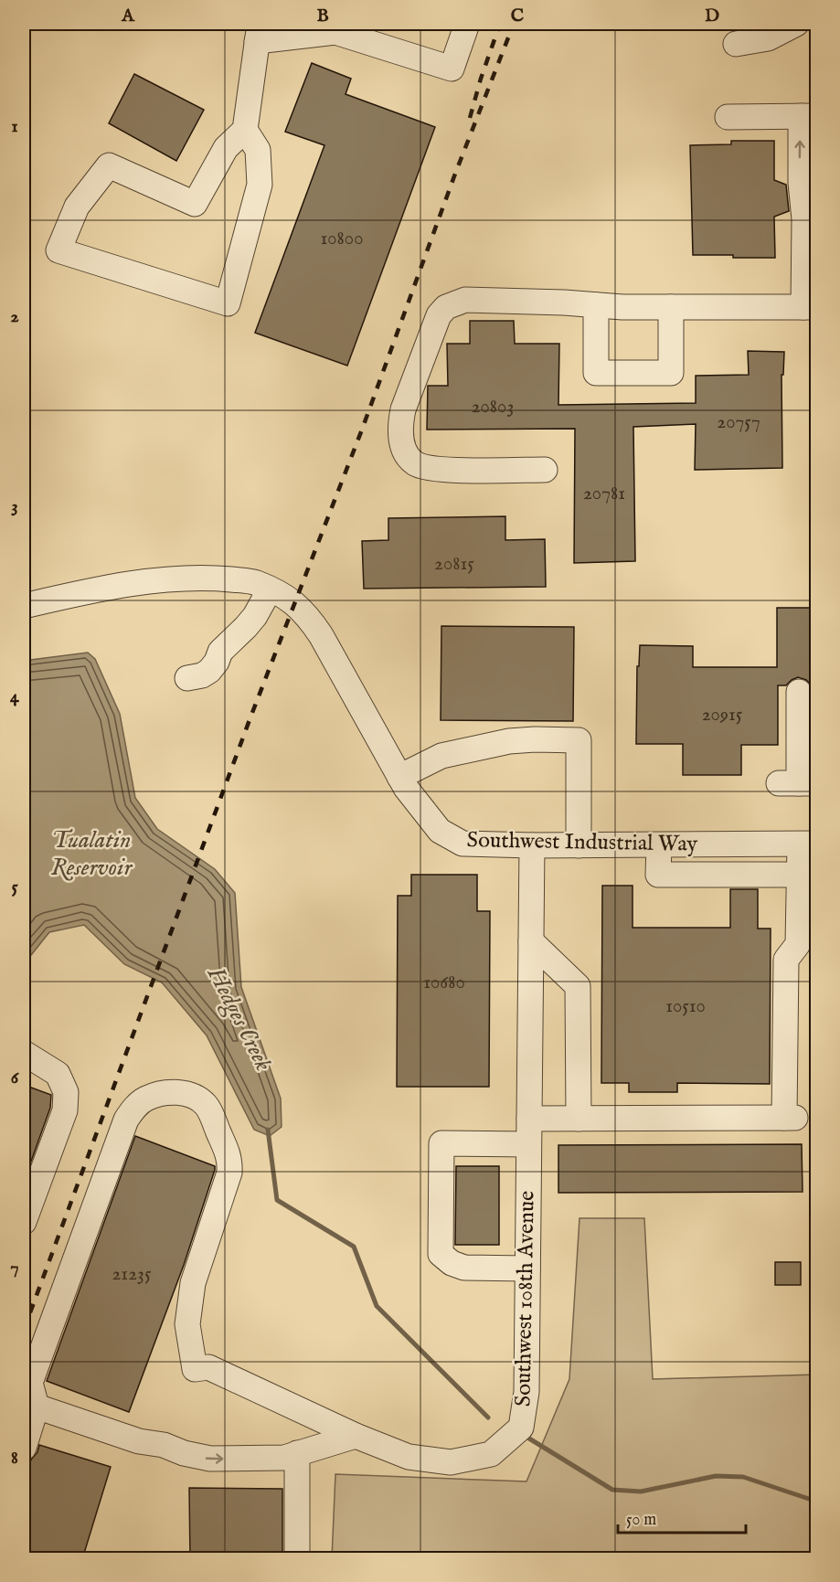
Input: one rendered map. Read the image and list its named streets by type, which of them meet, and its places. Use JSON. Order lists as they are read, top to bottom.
{
  "streets": {
    "street": ["Southwest Industrial Way", "Southwest 108th Avenue"]
  },
  "crossings": [
    ["Southwest Industrial Way", "Southwest 108th Avenue"]
  ],
  "water": ["Tualatin Reservoir", "Hedges Creek"],
  "house_numbers": [
    "10800",
    "20803",
    "20757",
    "20781",
    "20815",
    "20915",
    "10680",
    "10510",
    "21235"
  ],
  "scale_bar": "50 m",
  "grid": {
    "columns": [
      "A",
      "B",
      "C",
      "D"
    ],
    "rows": [
      "1",
      "2",
      "3",
      "4",
      "5",
      "6",
      "7",
      "8"
    ]
  }
}
